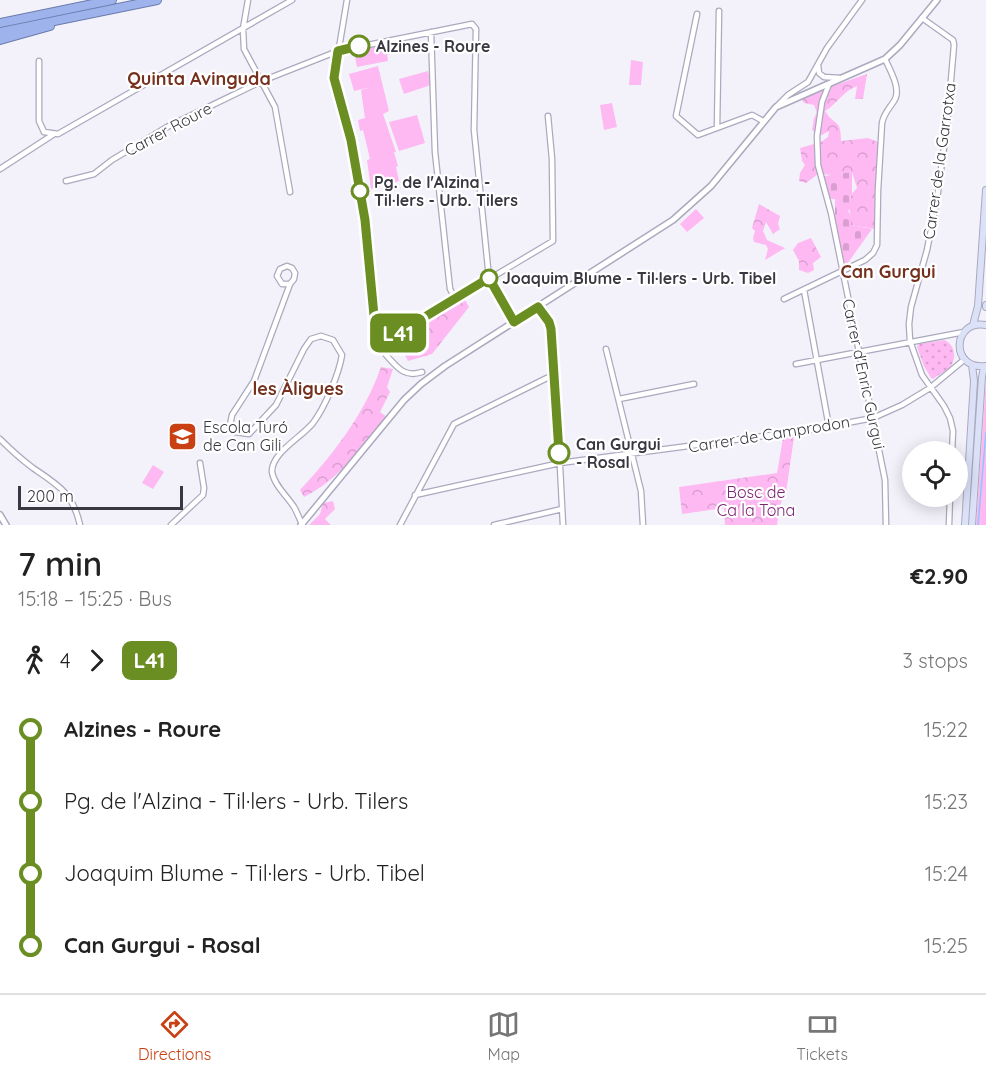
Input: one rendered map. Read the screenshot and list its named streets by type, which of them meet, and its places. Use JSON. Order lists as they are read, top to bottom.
{
  "streets": {
    "street": [
      "Carrer Roure",
      "Carrer de la Garrotxa",
      "Carrer d'Enric Gurgui",
      "Carrer de Camprodon"
    ]
  },
  "crossings": [
    ["Carrer de la Garrotxa", "Carrer de Camprodon"],
    ["Carrer d'Enric Gurgui", "Carrer de Camprodon"]
  ],
  "districts": ["Quinta Avinguda", "Can Gurgui", "les Àligues"],
  "parks": ["Bosc de Ca la Tona"],
  "places": {
    "other": [
      "Alzines - Roure",
      "Pg. de l'Alzina - Til·lers - Urb. Tilers",
      "Joaquim Blume - Til·lers - Urb. Tibel",
      "Can Gurgui - Rosal"
    ],
    "school or university": ["Escola Turó de Can Gili"]
  },
  "lines": ["bus line L41"],
  "scale_bar": "200 m",
  "page": {
    "on_map": "L41",
    "scale": "200 m",
    "heading": ["7 min", "15:18 – 15:25 · Bus", "€2.90"],
    "legs": ["4", "L41", "3 stops"],
    "list": [
      {
        "name": "Alzines - Roure",
        "value": "15:22"
      },
      {
        "name": "Pg. de l'Alzina - Til·lers - Urb. Tilers",
        "value": "15:23"
      },
      {
        "name": "Joaquim Blume - Til·lers - Urb. Tibel",
        "value": "15:24"
      },
      {
        "name": "Can Gurgui - Rosal",
        "value": "15:25"
      }
    ],
    "tabs": ["Directions", "Map", "Tickets"]
  }
}
